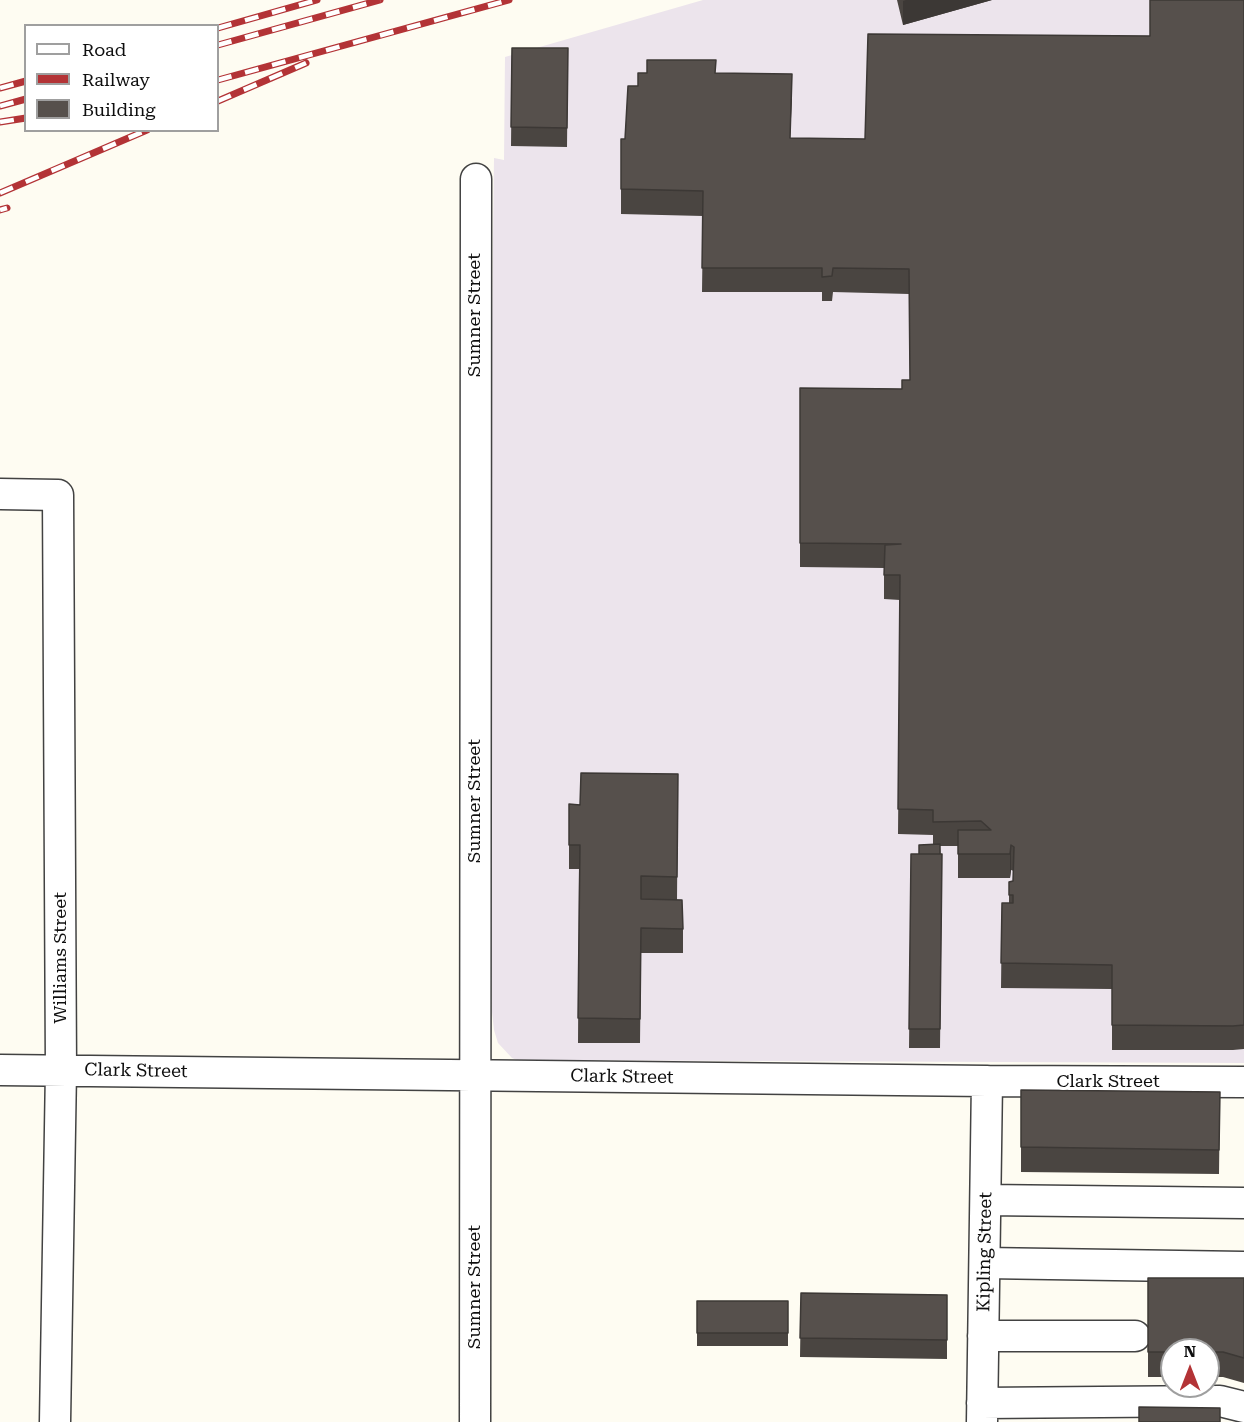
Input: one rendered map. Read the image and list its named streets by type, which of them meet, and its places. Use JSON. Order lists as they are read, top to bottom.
{
  "streets": {
    "street": [
      "Sumner Street",
      "Williams Street",
      "Clark Street",
      "Kipling Street"
    ]
  },
  "crossings": [
    ["Sumner Street", "Clark Street"],
    ["Williams Street", "Clark Street"],
    ["Clark Street", "Kipling Street"]
  ],
  "legend": ["Road", "Railway", "Building"],
  "north": "top"
}
